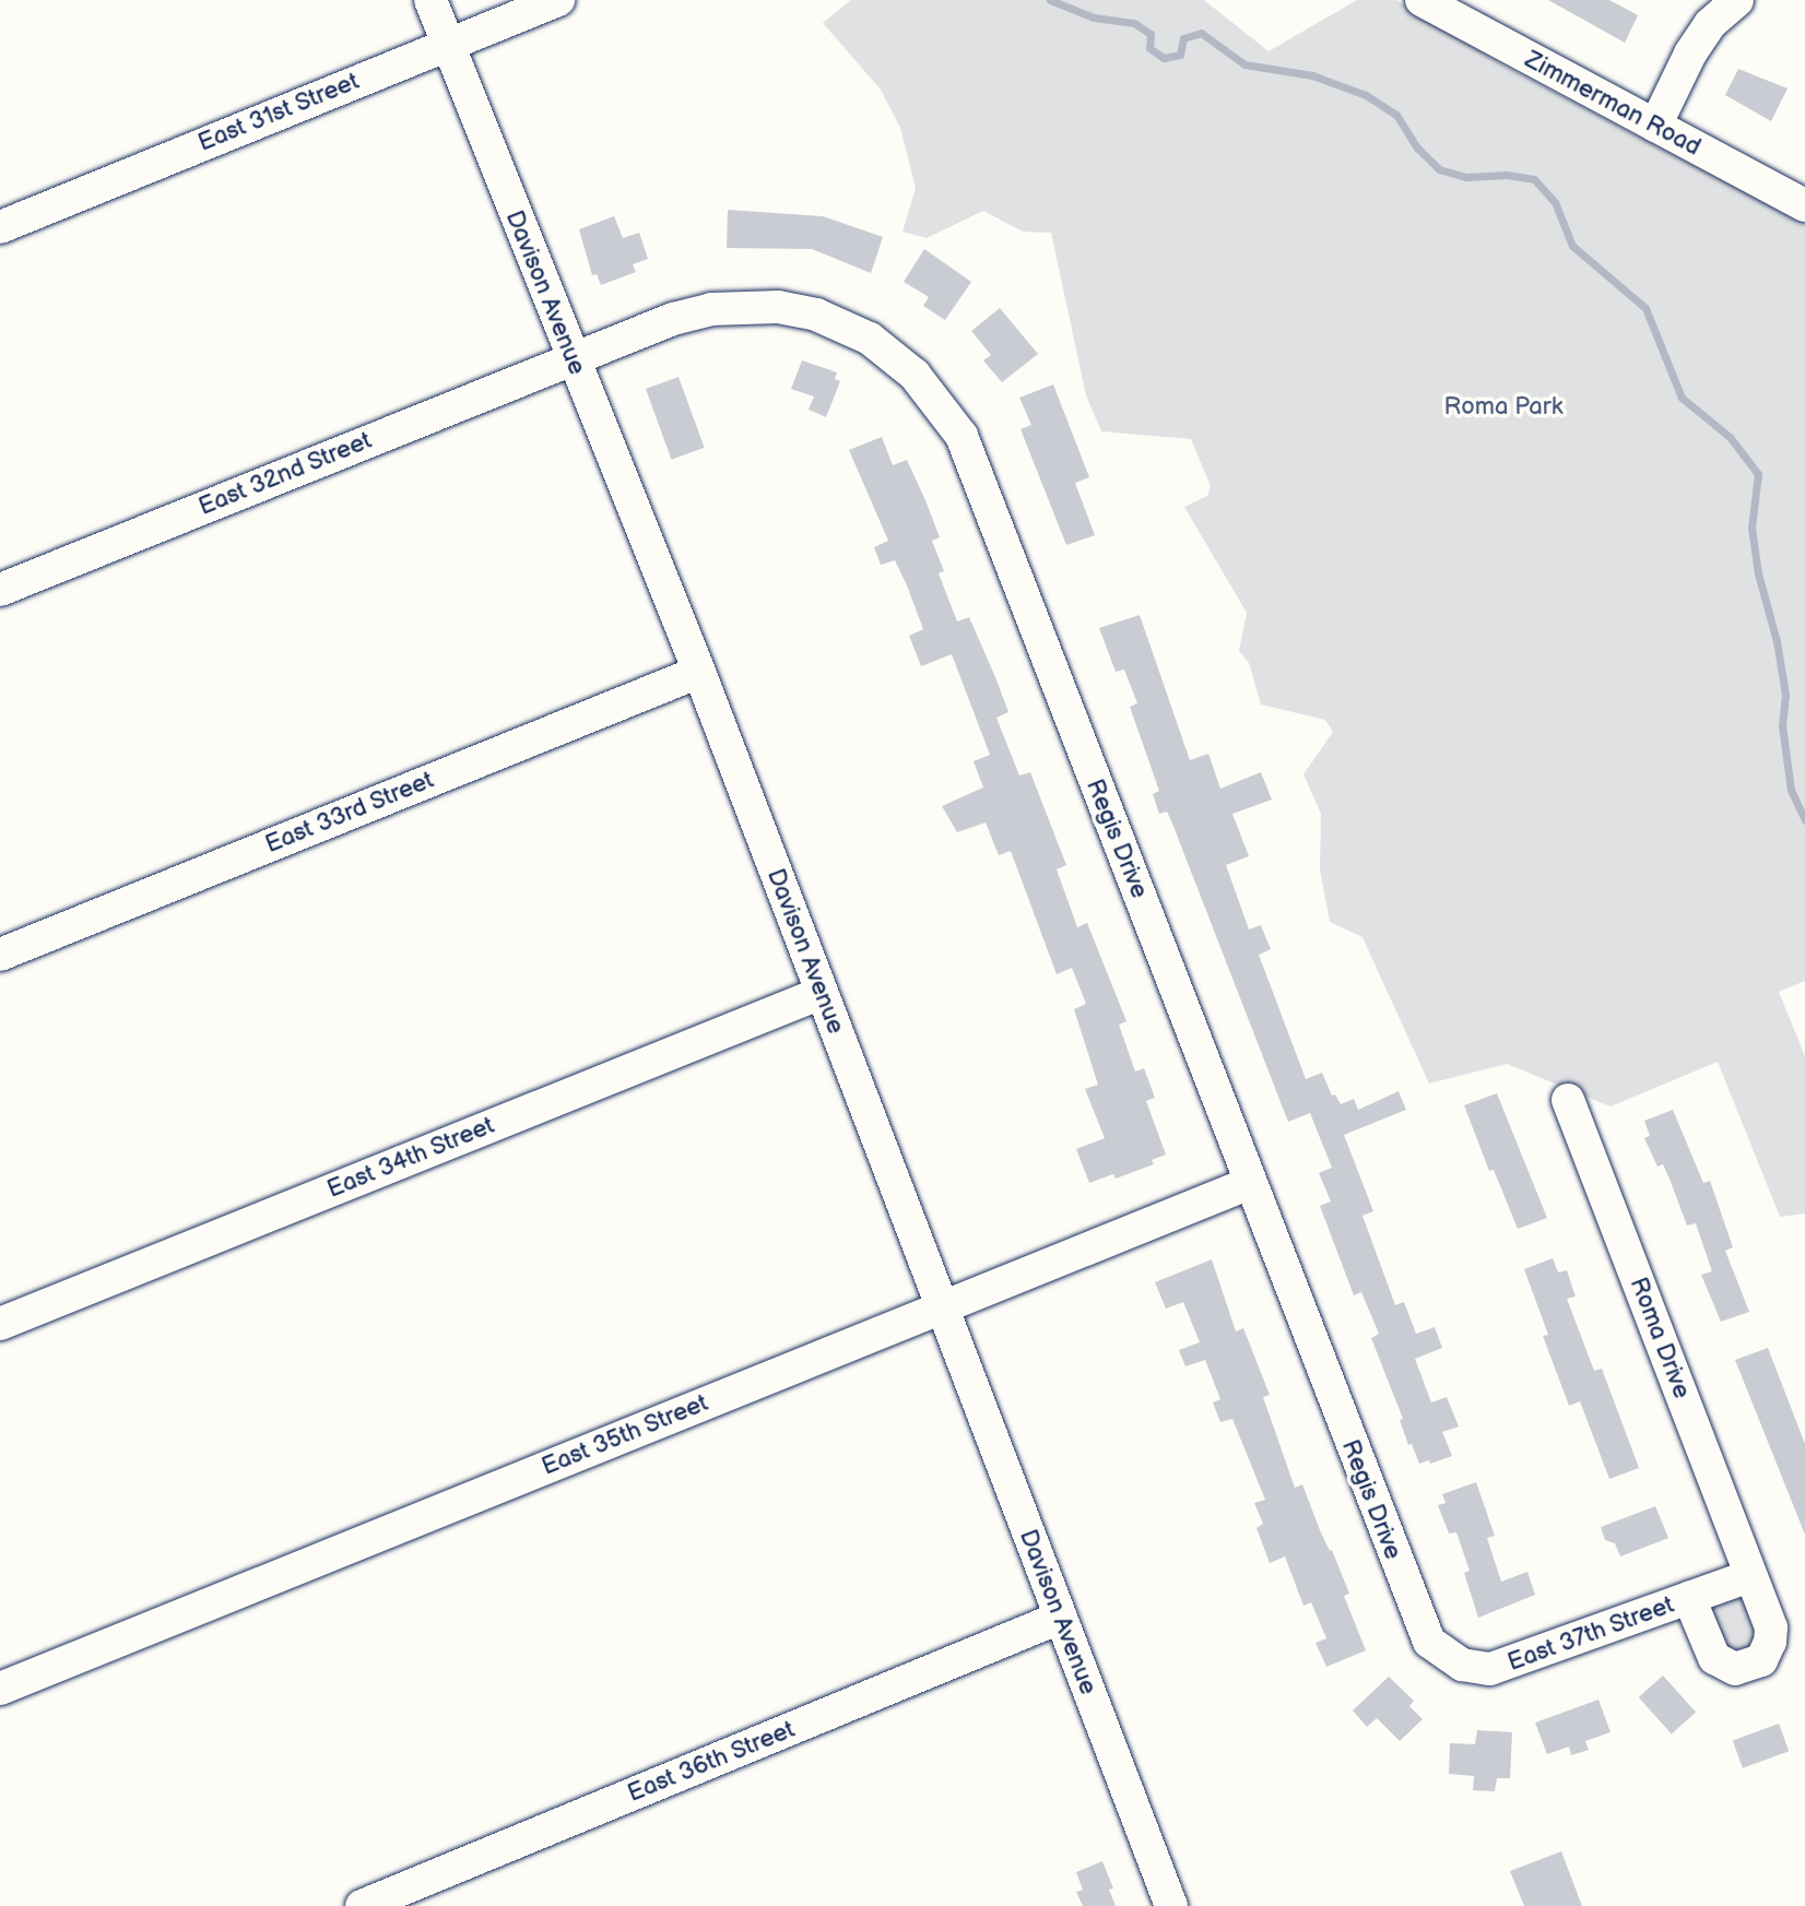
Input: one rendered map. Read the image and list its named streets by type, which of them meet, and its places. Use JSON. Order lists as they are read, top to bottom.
{
  "streets": {
    "street": [
      "Zimmerman Road",
      "East 31st Street",
      "Davison Avenue",
      "East 32nd Street",
      "East 33rd Street",
      "Regis Drive",
      "East 34th Street",
      "Roma Drive",
      "East 35th Street",
      "East 37th Street",
      "East 36th Street"
    ]
  },
  "crossings": [
    ["East 31st Street", "Davison Avenue"],
    ["Davison Avenue", "East 32nd Street"],
    ["Davison Avenue", "East 33rd Street"],
    ["Davison Avenue", "Regis Drive"],
    ["Davison Avenue", "East 34th Street"],
    ["Davison Avenue", "East 35th Street"],
    ["Davison Avenue", "East 36th Street"],
    ["East 32nd Street", "Regis Drive"],
    ["Regis Drive", "East 35th Street"],
    ["Regis Drive", "East 37th Street"],
    ["Roma Drive", "East 37th Street"]
  ],
  "parks": ["Roma Park"]
}
